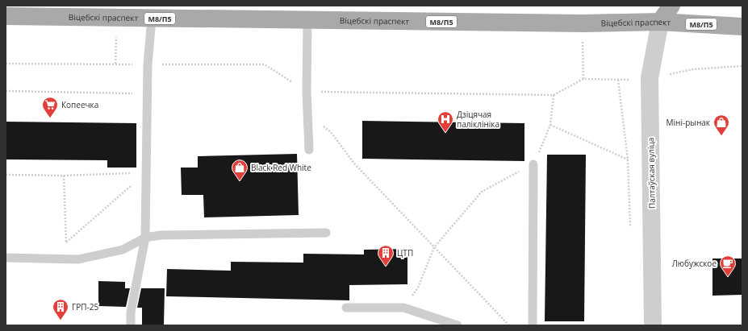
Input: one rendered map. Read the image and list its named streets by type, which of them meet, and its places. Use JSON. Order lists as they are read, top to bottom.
{
  "streets": {
    "main road": ["Віцебскі праспект", "М8/П5"],
    "street": ["Палтаўская вуліца"]
  },
  "crossings": [
    ["Віцебскі праспект", "Палтаўская вуліца"]
  ],
  "places": {
    "supermarket": ["Копеечка"],
    "hospital": ["Дзіцячая паліклініка"],
    "shop": ["Міні-рынак", "Black Red White"],
    "building": ["ЦТП", "ГРП-25"],
    "cafe": ["Любужское"]
  }
}
